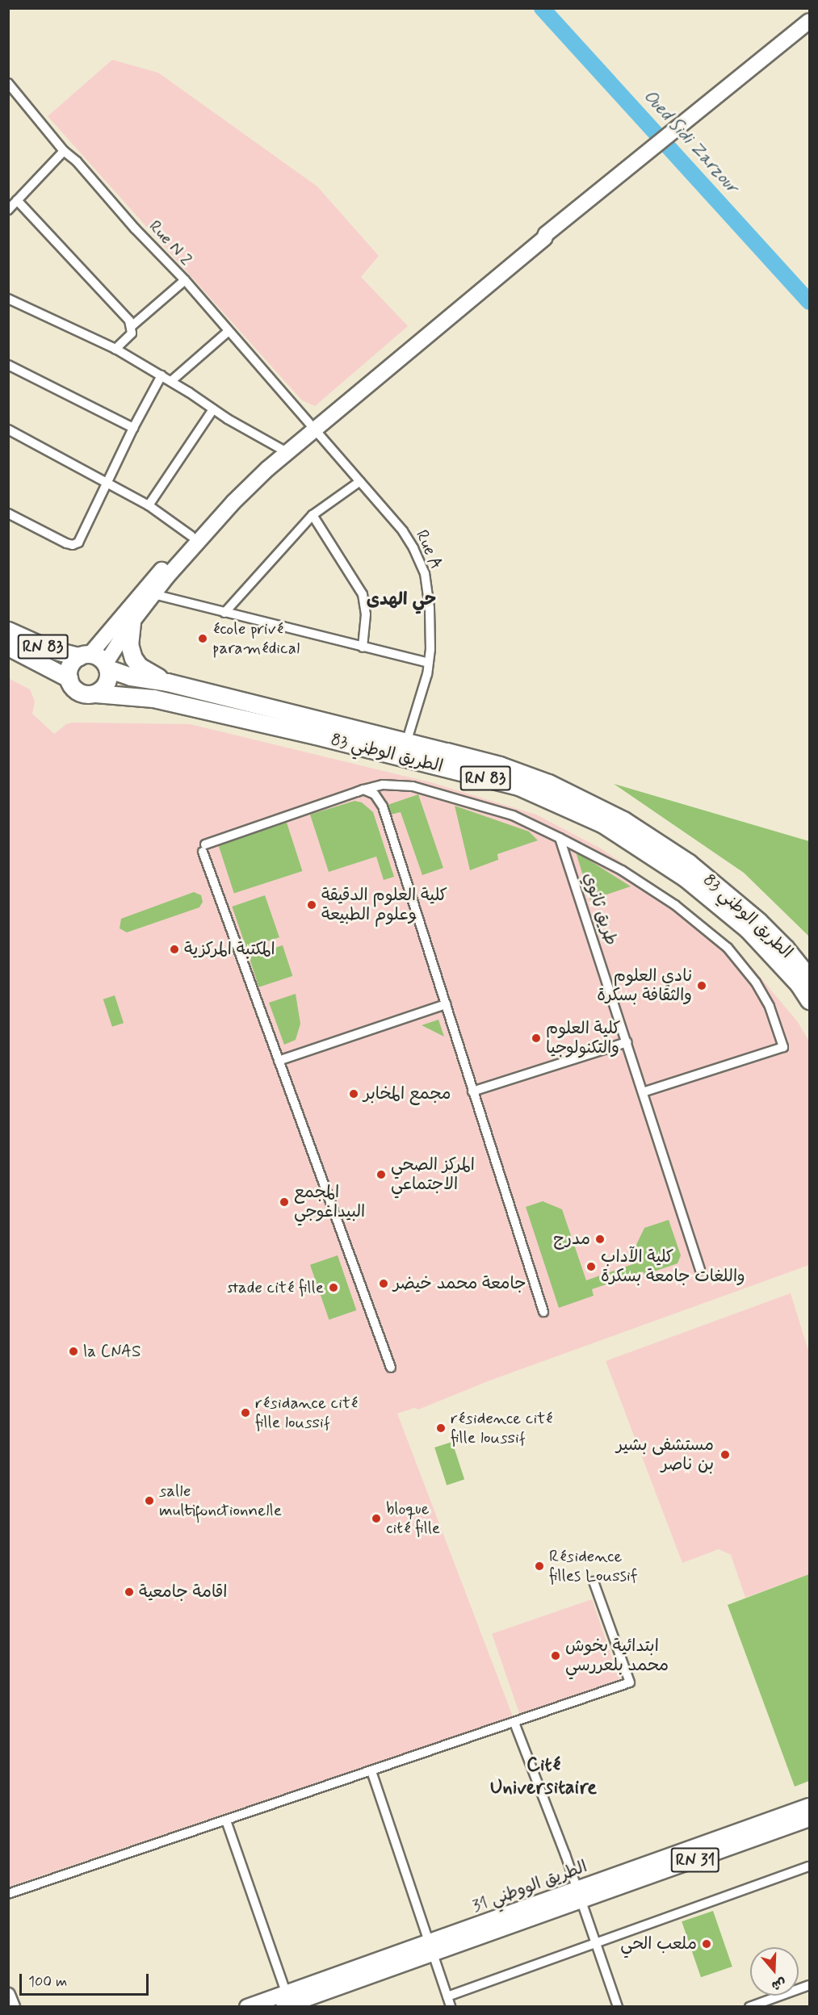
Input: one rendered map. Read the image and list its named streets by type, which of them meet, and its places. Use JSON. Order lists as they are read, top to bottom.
{
  "streets": {
    "highway": ["RN 83", "الطريق الوطني 83"],
    "main road": ["RN 31", "الطريق الووطني 31"],
    "street": ["Rue N 2", "Rue A", "طريق ثانوي"]
  },
  "crossings": [
    ["Rue N 2", "Rue A"],
    ["Rue A", "الطريق الوطني 83"],
    ["RN 83", "الطريق الوطني 83"],
    ["RN 31", "الطريق الووطني 31"]
  ],
  "districts": ["حي الهدى", "Cité Universitaire"],
  "water": ["Oued Sidi Zarzour"],
  "places": [
    "école privé paramédical",
    "كلية العلوم الدقيقة وعلوم الطبيعة",
    "المكتبة المركزية",
    "نادي العلوم والثقافة بسكرة",
    "كلية العلوم والتكنولوجيا",
    "مجمع المخابر",
    "المركز الصحي الاجتماعي",
    "المجمع البيداغوجي",
    "مدرج",
    "كلية الآداب واللغات جامعة بسكرة",
    "جامعة محمد خيضر",
    "stade cité fille",
    "la CNAS",
    "résidance cité fille loussif",
    "résidence cité fille loussif",
    "مستشفى بشير بن ناصر",
    "salle multifonctionnelle",
    "bloque cité fille",
    "Résidence filles Loussif",
    "اقامة جامعية",
    "ابتدائية بخوش محمد بلعررسي",
    "ملعب الحي"
  ],
  "scale_bar": "100 m",
  "north": "bottom"
}
